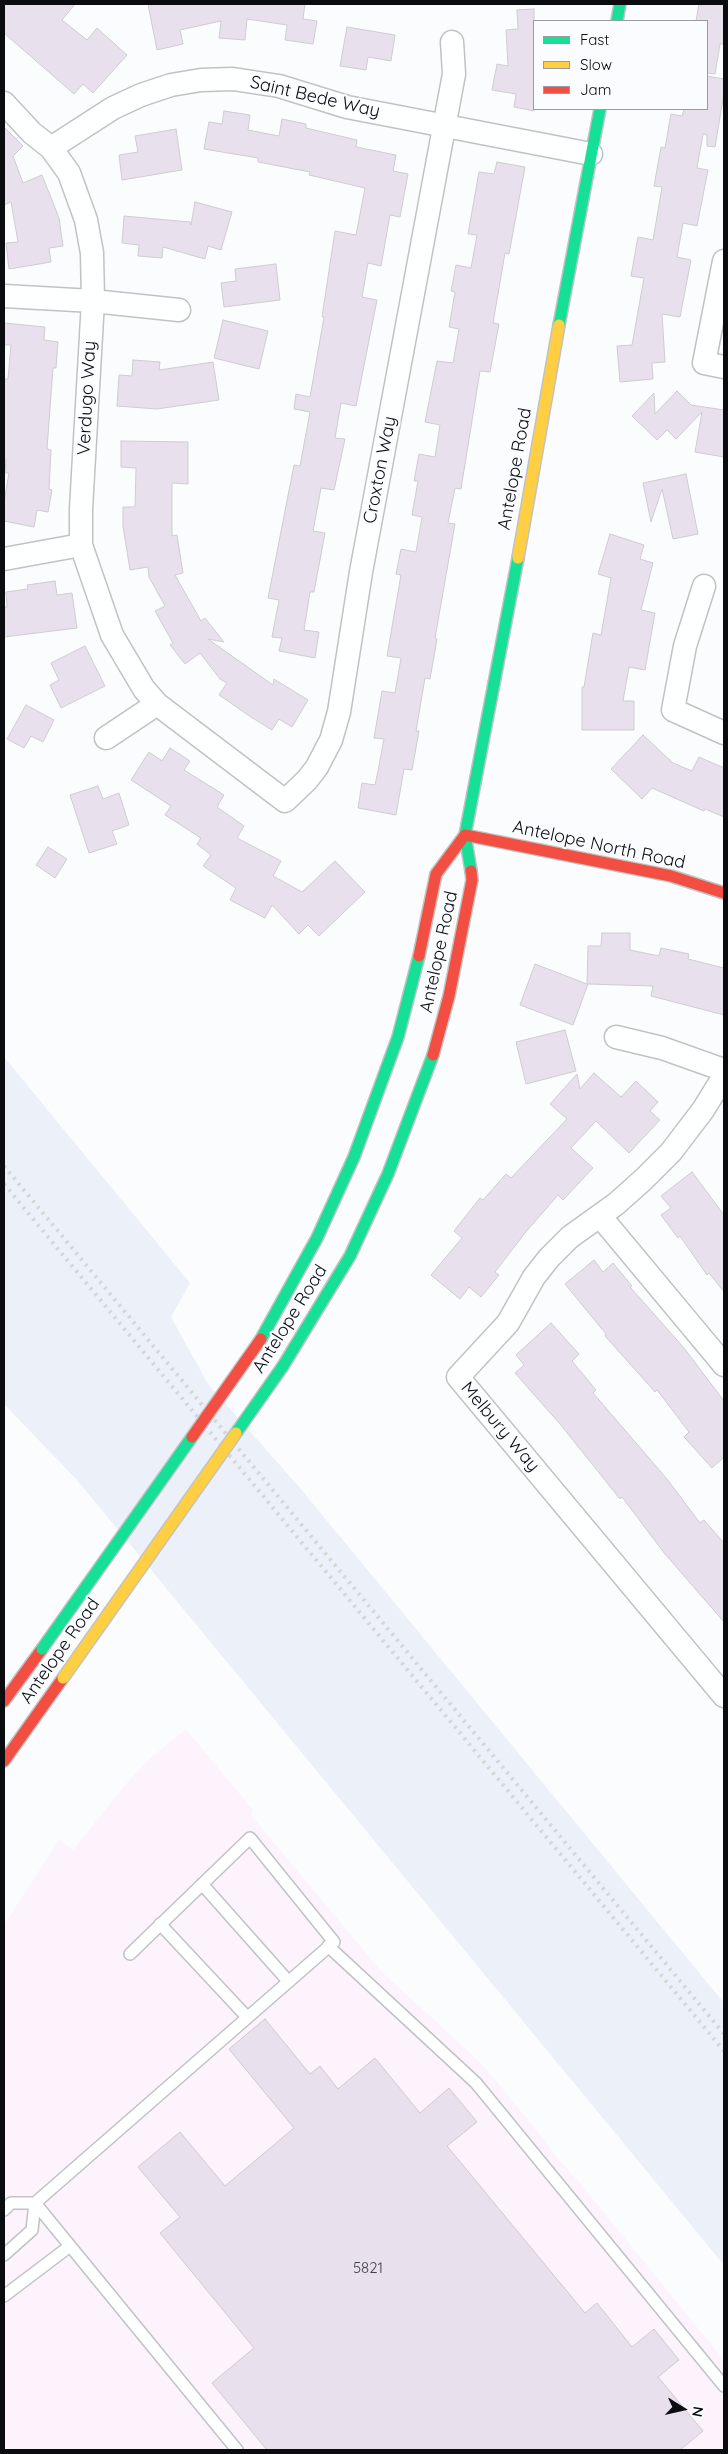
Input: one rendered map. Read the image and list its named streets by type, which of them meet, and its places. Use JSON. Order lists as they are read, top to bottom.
{
  "streets": {
    "main road": ["Antelope Road", "Antelope North Road"],
    "street": [
      "Saint Bede Way",
      "Verdugo Way",
      "Croxton Way",
      "Melbury Way"
    ]
  },
  "crossings": [
    ["Saint Bede Way", "Verdugo Way"],
    ["Saint Bede Way", "Antelope Road"],
    ["Saint Bede Way", "Croxton Way"],
    ["Verdugo Way", "Croxton Way"],
    ["Antelope Road", "Antelope North Road"]
  ],
  "house_numbers": ["5821"],
  "legend": ["Fast", "Slow", "Jam"],
  "north": "right"
}
